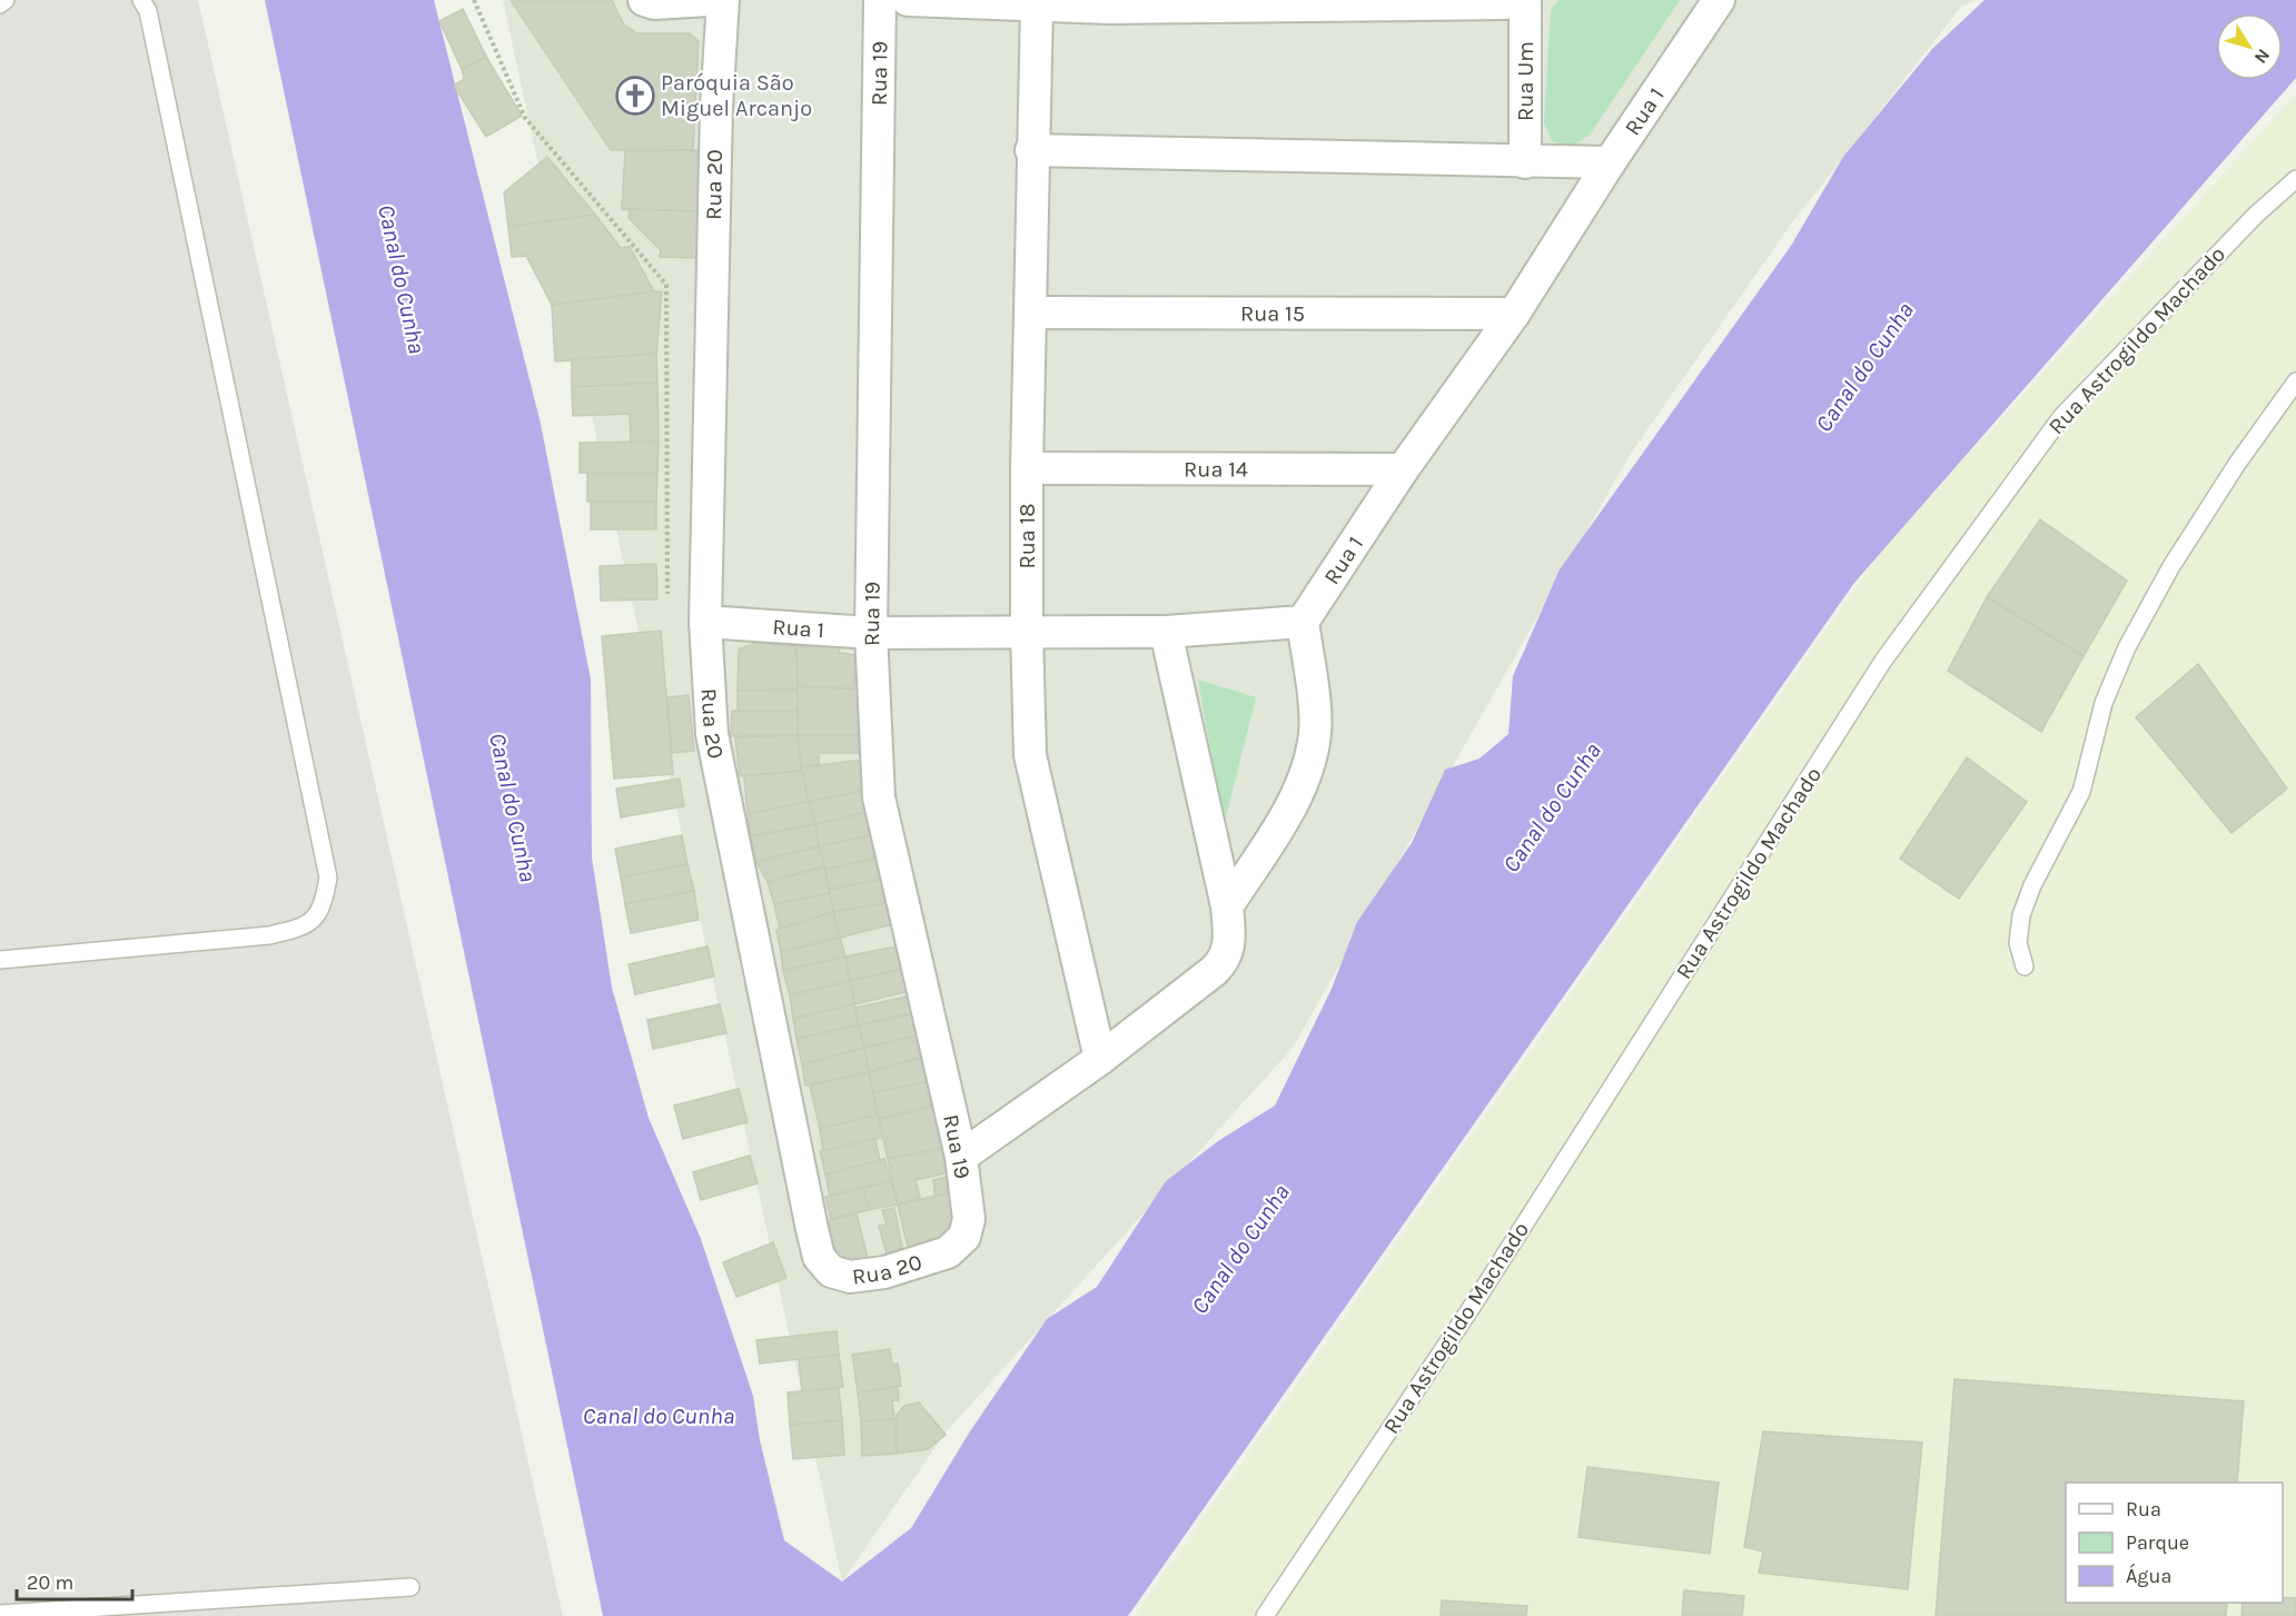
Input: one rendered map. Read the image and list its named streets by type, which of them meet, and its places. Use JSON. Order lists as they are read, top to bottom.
{
  "streets": {
    "street": [
      "Rua 19",
      "Rua Um",
      "Rua 1",
      "Rua 20",
      "Rua 15",
      "Rua 14",
      "Rua 18"
    ],
    "lane": ["Rua Astrogildo Machado"]
  },
  "crossings": [
    ["Rua 19", "Rua 1"],
    ["Rua 19", "Rua 20"],
    ["Rua 1", "Rua 20"],
    ["Rua 1", "Rua 15"],
    ["Rua 1", "Rua 14"],
    ["Rua 1", "Rua 18"],
    ["Rua 15", "Rua 18"],
    ["Rua 14", "Rua 18"]
  ],
  "water": ["Canal do Cunha"],
  "places": {
    "church": ["Paróquia São Miguel Arcanjo"]
  },
  "legend": ["Rua", "Parque", "Água"],
  "scale_bar": "20 m",
  "north": "bottom right"
}
